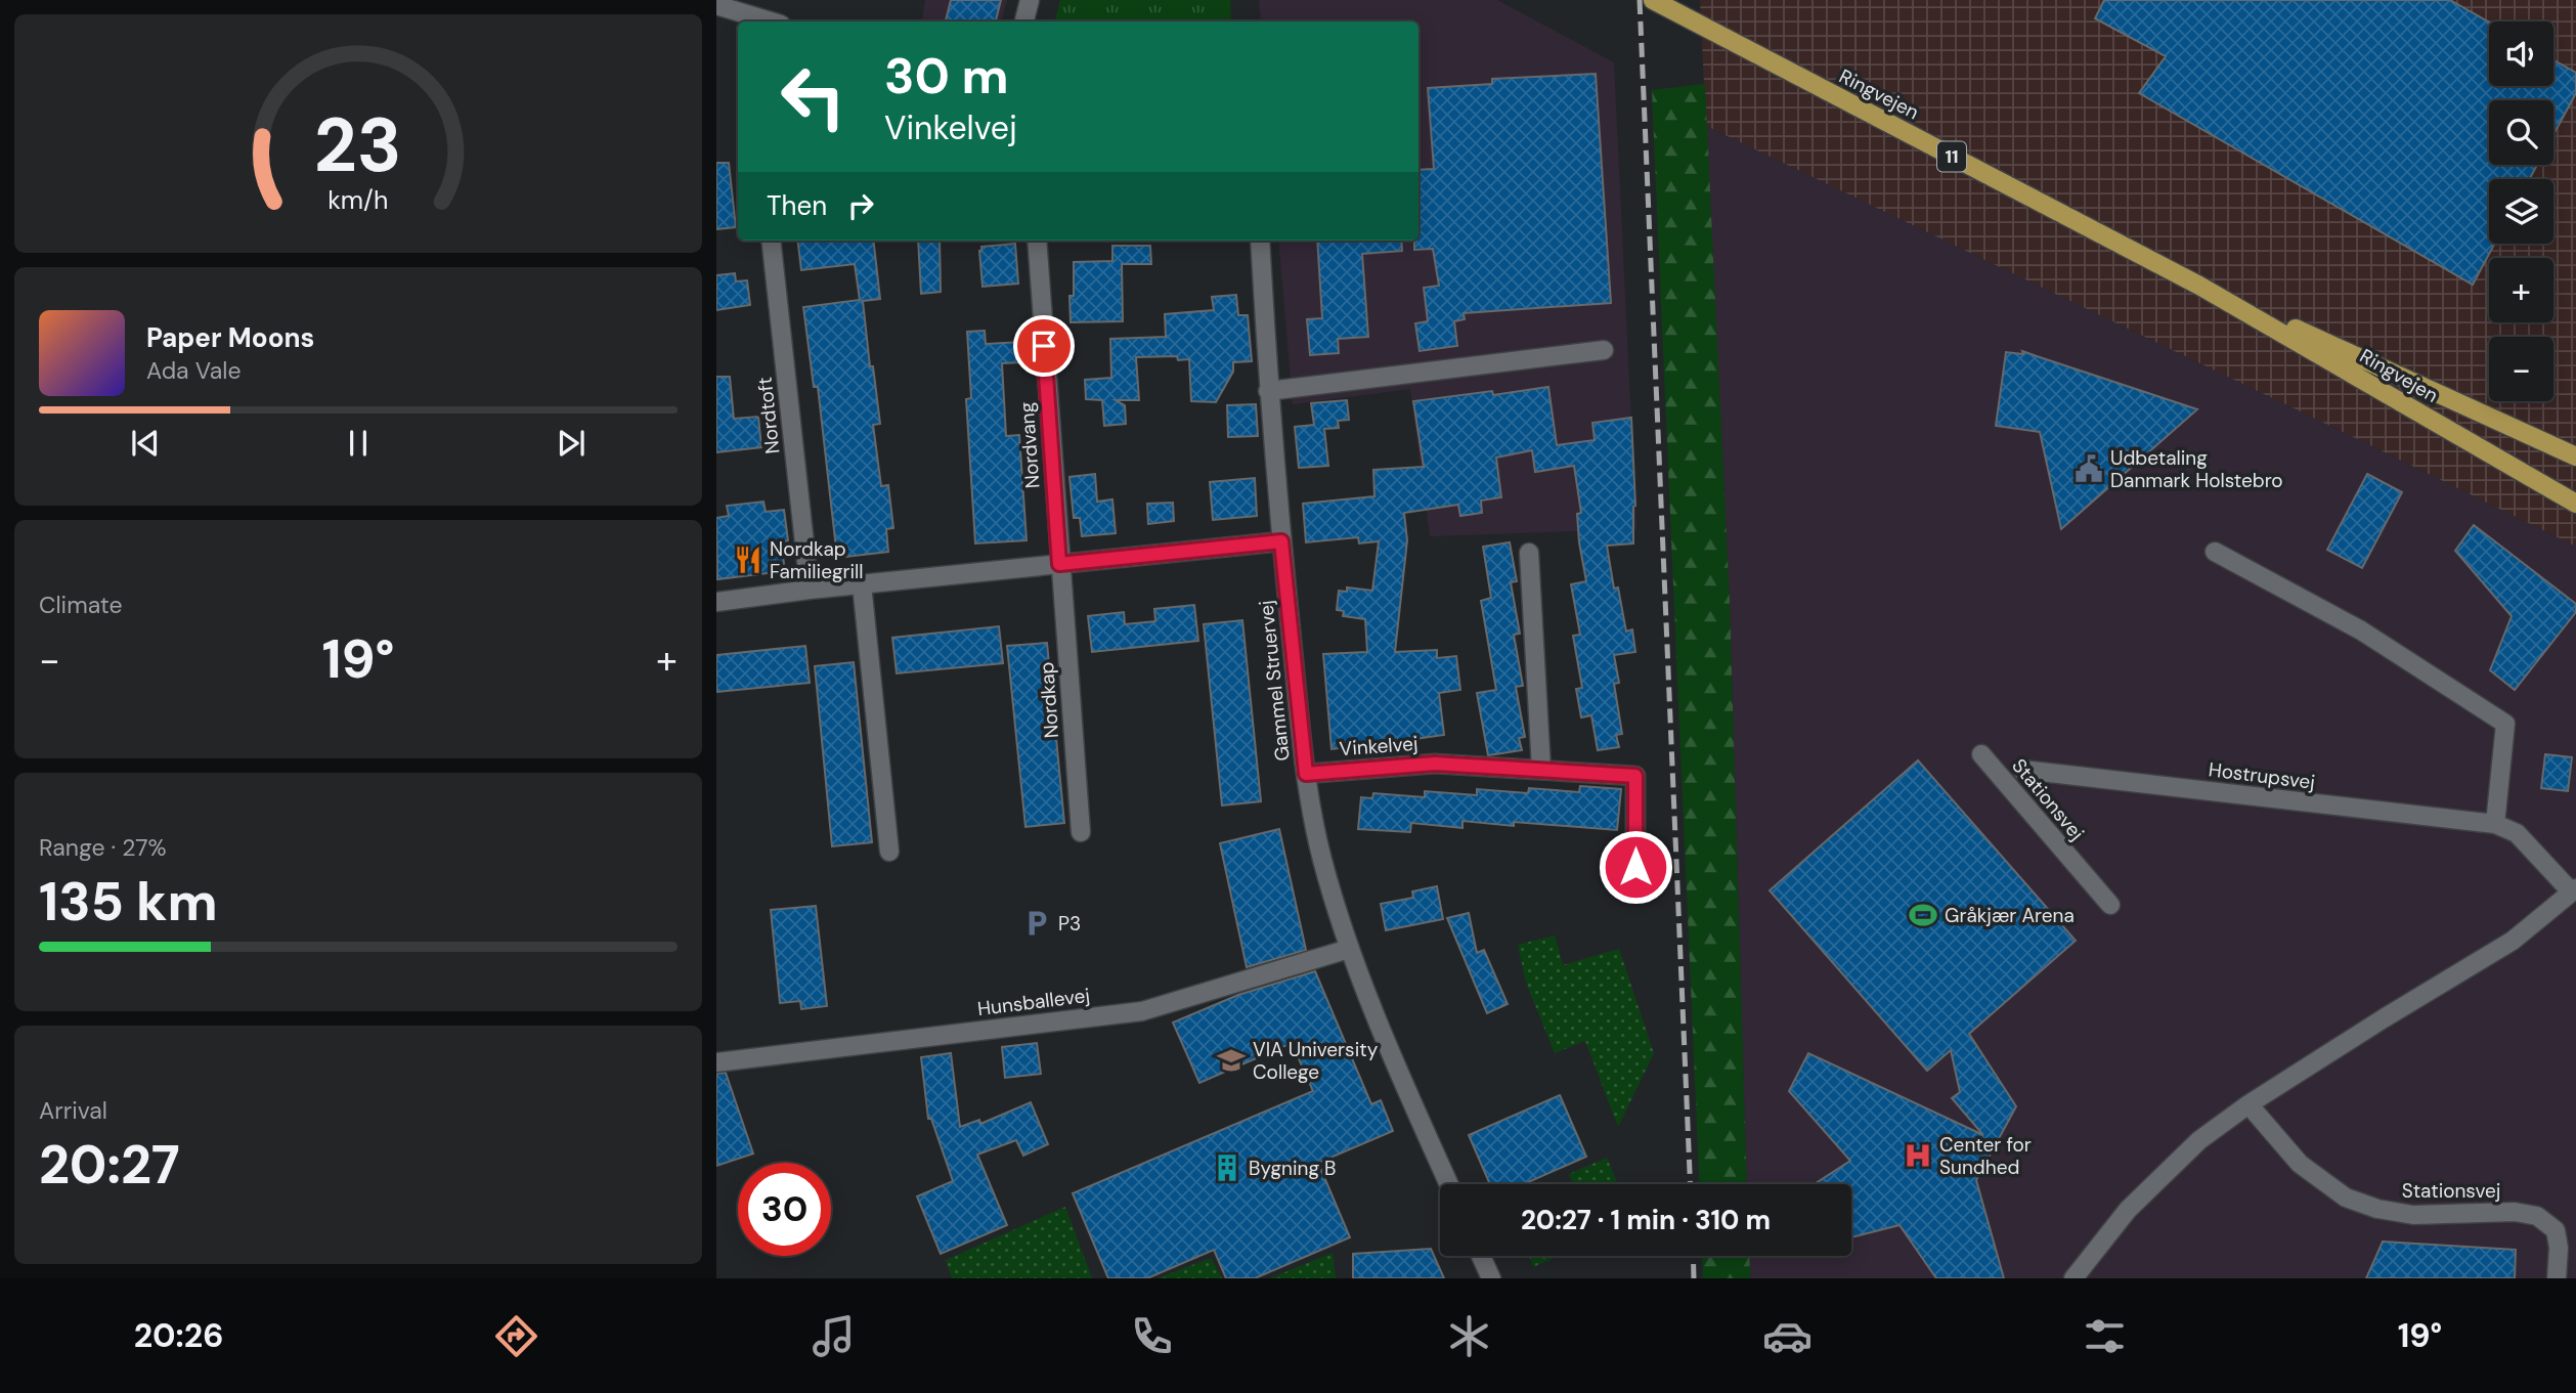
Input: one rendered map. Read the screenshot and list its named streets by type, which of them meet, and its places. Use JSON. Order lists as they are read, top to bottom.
{
  "streets": {
    "main road": ["Ringvejen", "11"],
    "street": [
      "Nordtoft",
      "Nordvang",
      "Gammel Struervej",
      "Nordkap",
      "Vinkelvej",
      "Hostrupsvej",
      "Stationsvej",
      "Hunsballevej"
    ]
  },
  "crossings": [
    ["Nordvang", "Nordkap"],
    ["Gammel Struervej", "Vinkelvej"],
    ["Gammel Struervej", "Hunsballevej"]
  ],
  "places": {
    "public building": ["Udbetaling Danmark Holstebro"],
    "restaurant": ["Nordkap Familiegrill"],
    "sports": ["Gråkjær Arena"],
    "parking": ["P3"],
    "school or university": ["VIA University College"],
    "hospital": ["Center for Sundhed"],
    "building": ["Bygning B"]
  },
  "page": {
    "map_buttons": ["+", "−"],
    "turn": ["30 m", "Vinkelvej"],
    "then": "Then",
    "song": ["Paper Moons", "Ada Vale"],
    "tile": [
      "Climate",
      ["Range · 27%", "135 km"],
      ["Arrival", "20:27"]
    ],
    "heat": ["−", "19°", "+"],
    "limit": "30",
    "trip": "20:27 · 1 min · 310 m",
    "tabs": ["20:26", "19°"],
    "gauge": ["23", "km/h"]
  }
}
